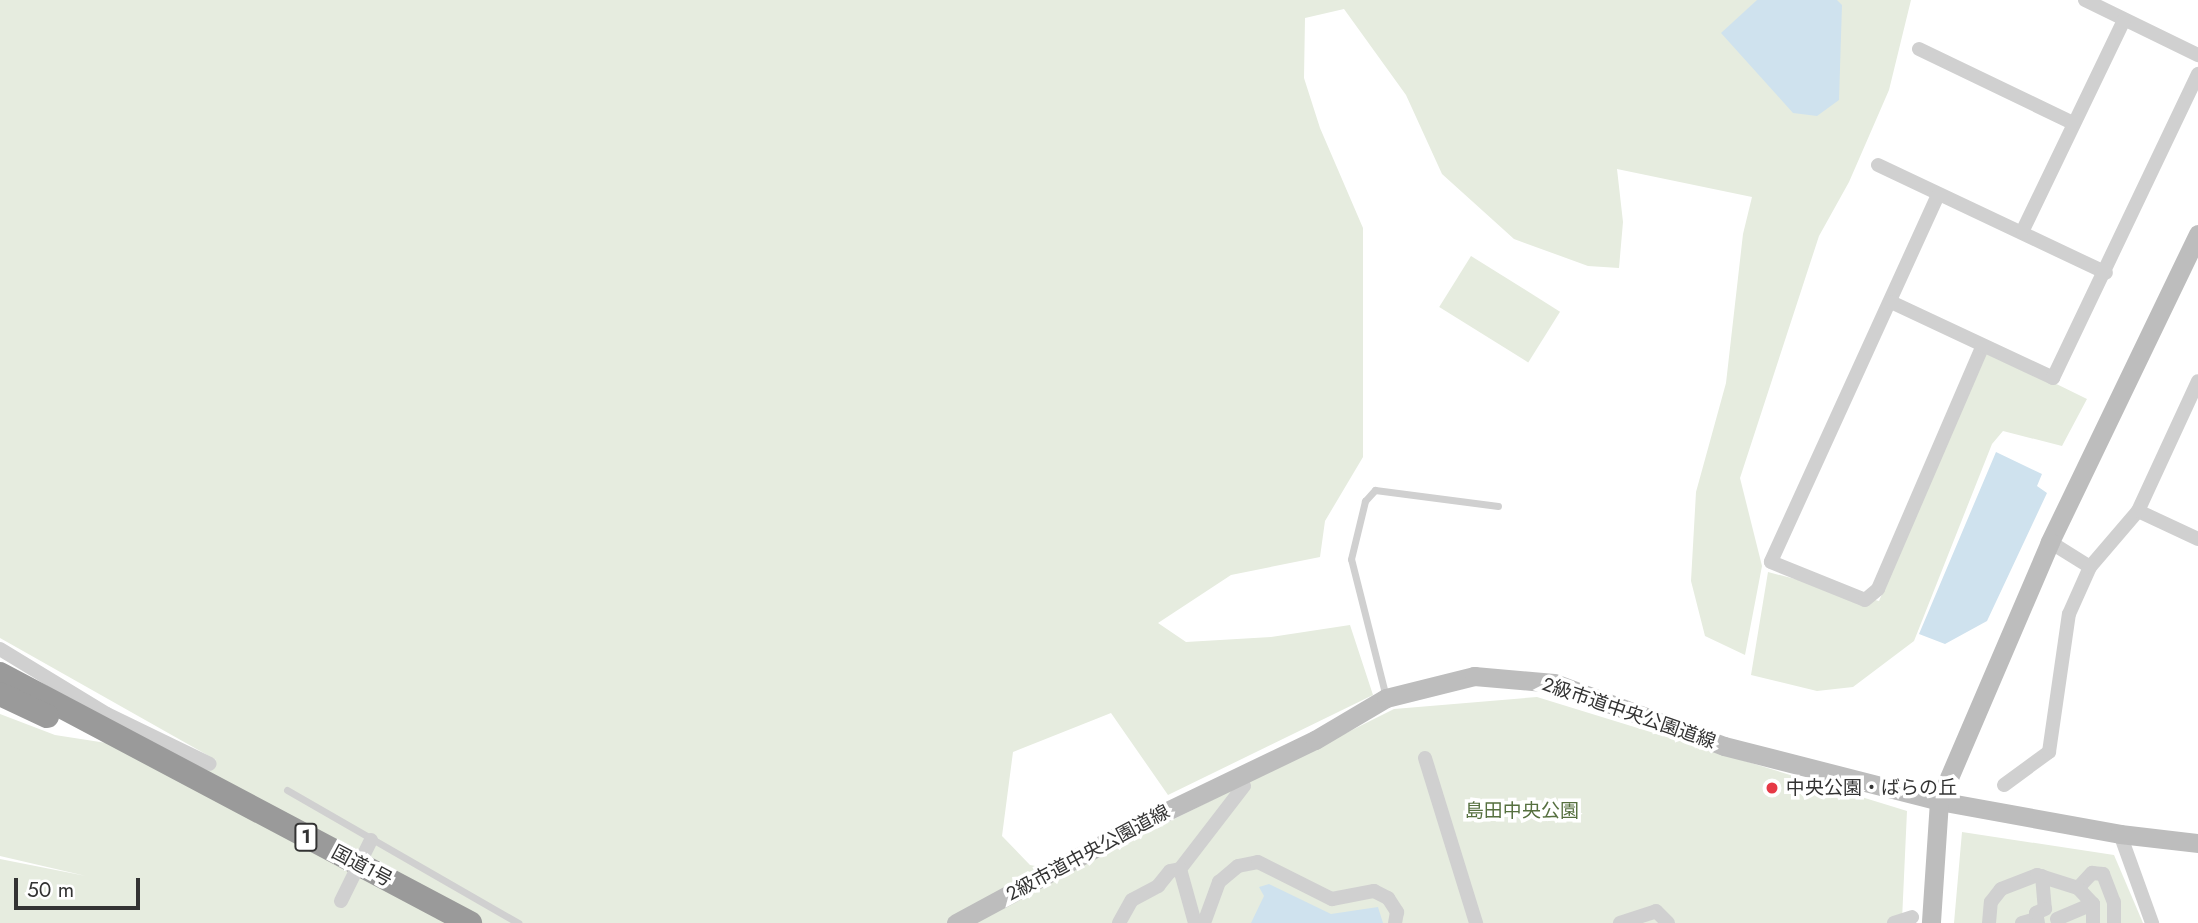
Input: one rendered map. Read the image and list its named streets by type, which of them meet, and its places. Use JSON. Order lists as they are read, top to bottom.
{
  "streets": {
    "highway": ["1", "国道1号"],
    "street": ["2級市道中央公園道線"]
  },
  "parks": ["島田中央公園"],
  "places": ["中央公園・ばらの丘"],
  "scale_bar": "50 m"
}
